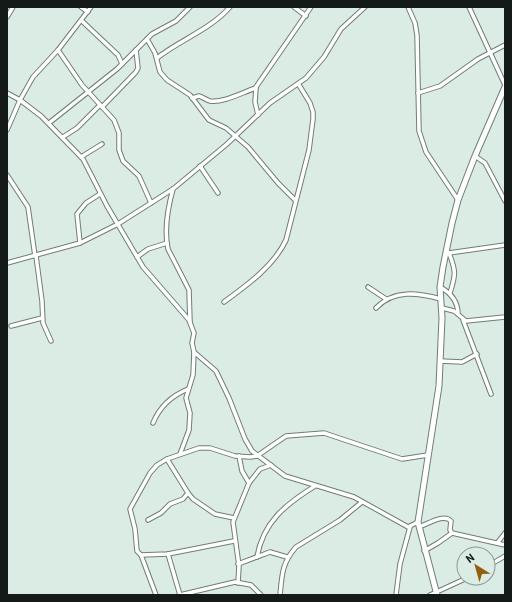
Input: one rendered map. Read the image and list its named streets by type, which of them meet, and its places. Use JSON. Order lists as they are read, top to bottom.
{
  "north": "top left"
}
